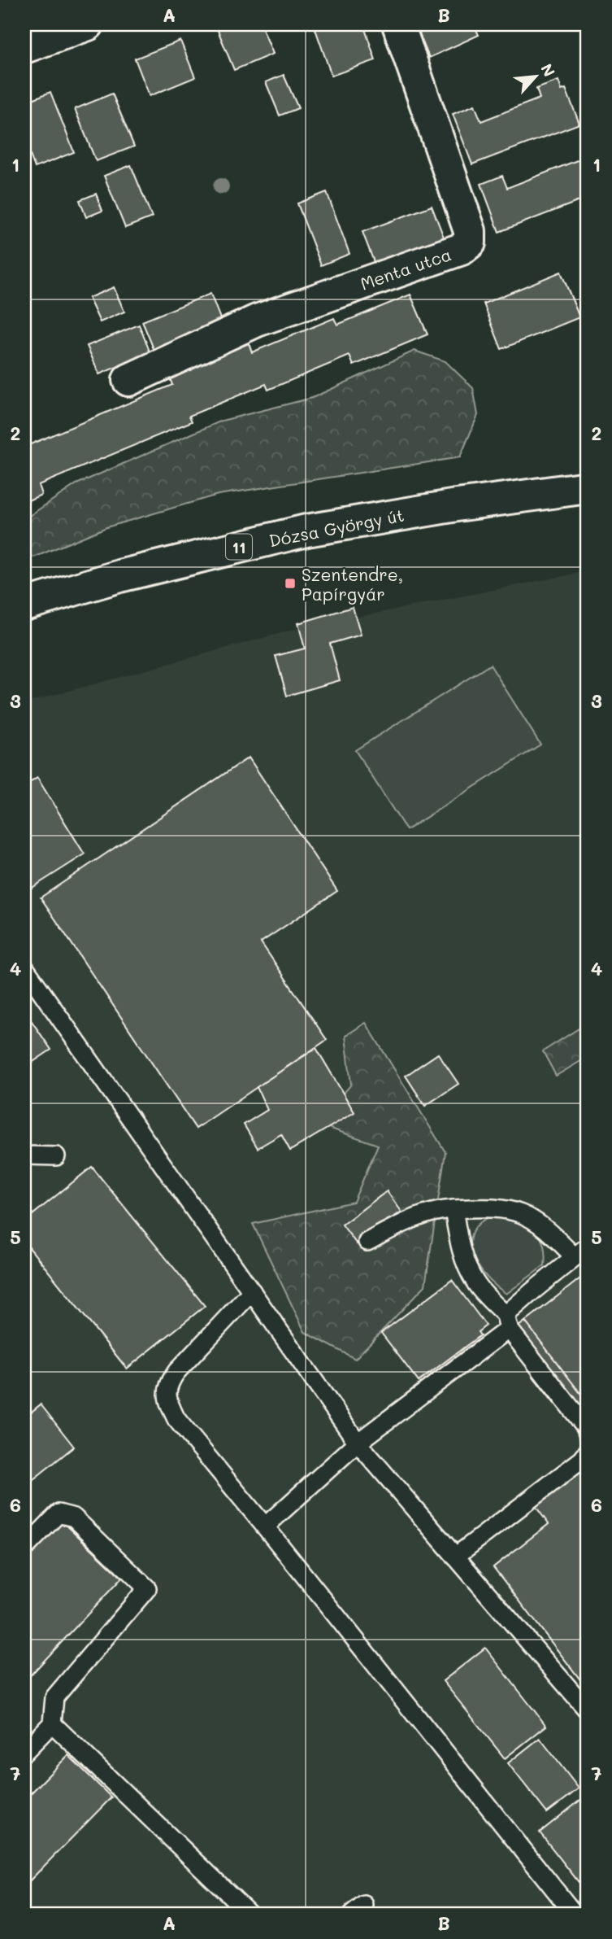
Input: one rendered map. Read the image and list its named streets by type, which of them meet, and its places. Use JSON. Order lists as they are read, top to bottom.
{
  "streets": {
    "street": ["Menta utca", "Dózsa György út", "11"]
  },
  "places": {
    "transit": ["Szentendre, Papírgyár"]
  },
  "north": "top right",
  "grid": {
    "columns": ["A", "B"],
    "rows": [
      "1",
      "2",
      "3",
      "4",
      "5",
      "6",
      "7"
    ]
  }
}
